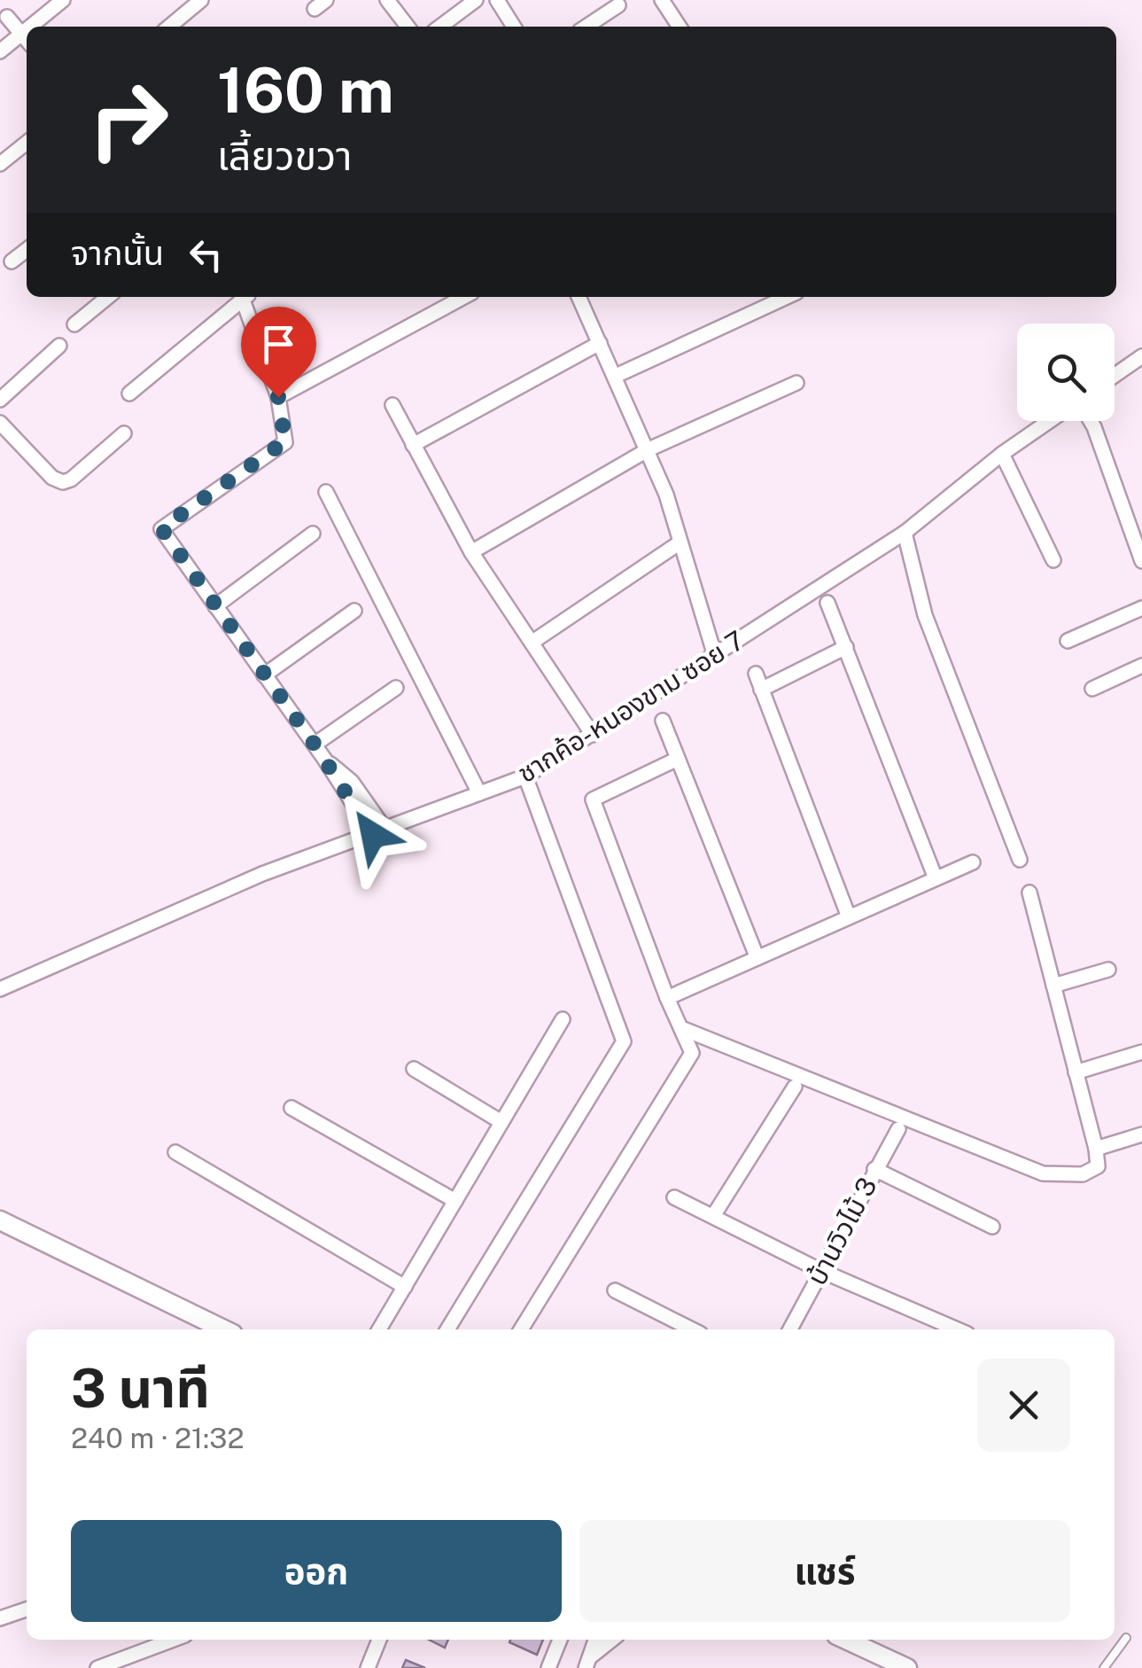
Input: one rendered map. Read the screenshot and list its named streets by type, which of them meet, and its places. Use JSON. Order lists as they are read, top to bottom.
{
  "streets": {
    "street": ["ชากค้อ-หนองขาม ซอย 7", "บ้านวิวไม้ 3"]
  },
  "page": {
    "turn": ["160 m", "เลี้ยวขวา"],
    "then": "จากนั้น",
    "heading": ["3 นาที", "240 m · 21:32"],
    "buttons": ["ออก", "แชร์"]
  }
}
